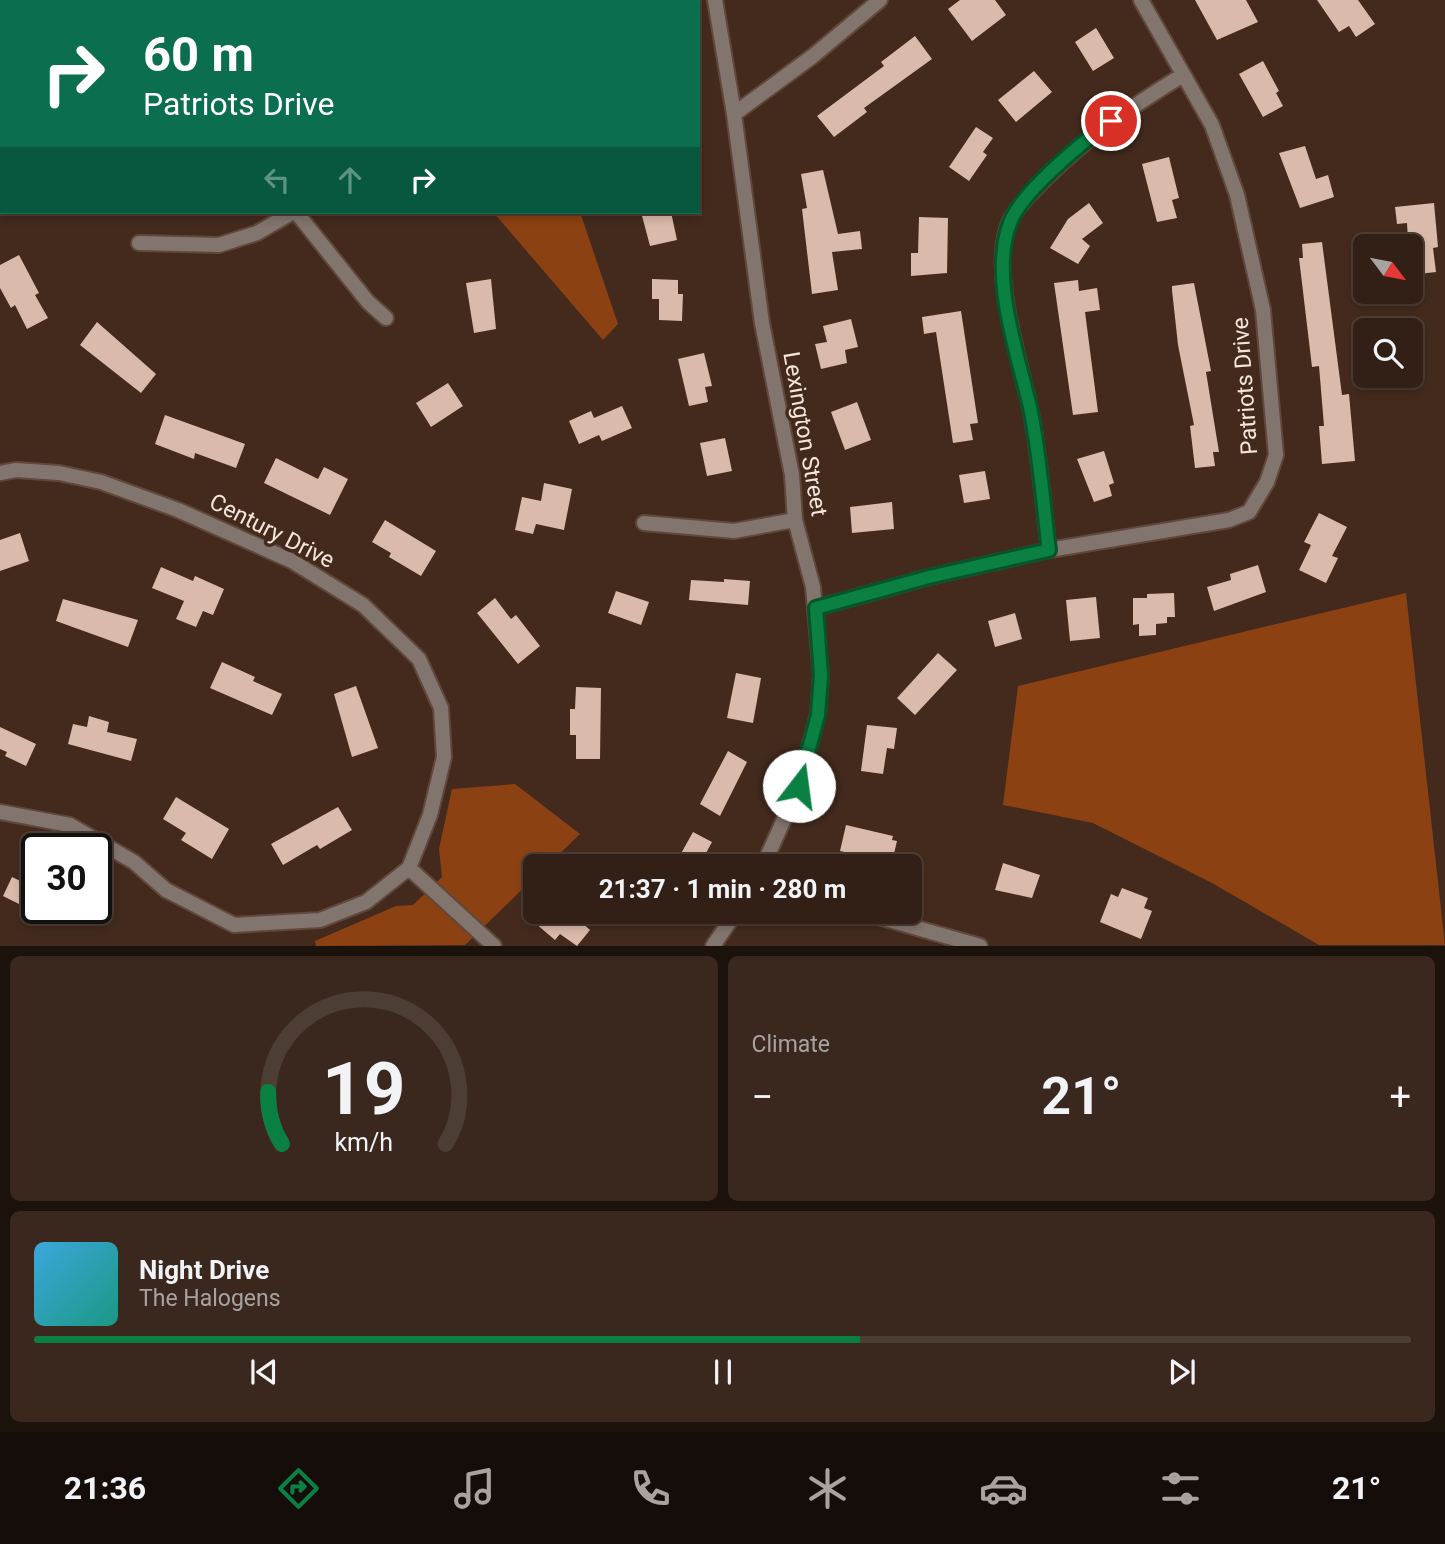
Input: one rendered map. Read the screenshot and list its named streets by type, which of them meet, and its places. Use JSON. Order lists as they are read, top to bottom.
{
  "streets": {
    "street": ["Patriots Drive", "Lexington Street", "Century Drive"]
  },
  "crossings": [
    ["Patriots Drive", "Lexington Street"]
  ],
  "north": "bottom right",
  "page": {
    "turn": ["60 m", "Patriots Drive"],
    "limit": "30",
    "trip": "21:37 · 1 min · 280 m",
    "tile": "Climate",
    "heat": ["−", "21°", "+"],
    "song": ["Night Drive", "The Halogens"],
    "tabs": ["21:36", "21°"],
    "gauge": ["19", "km/h"]
  }
}
